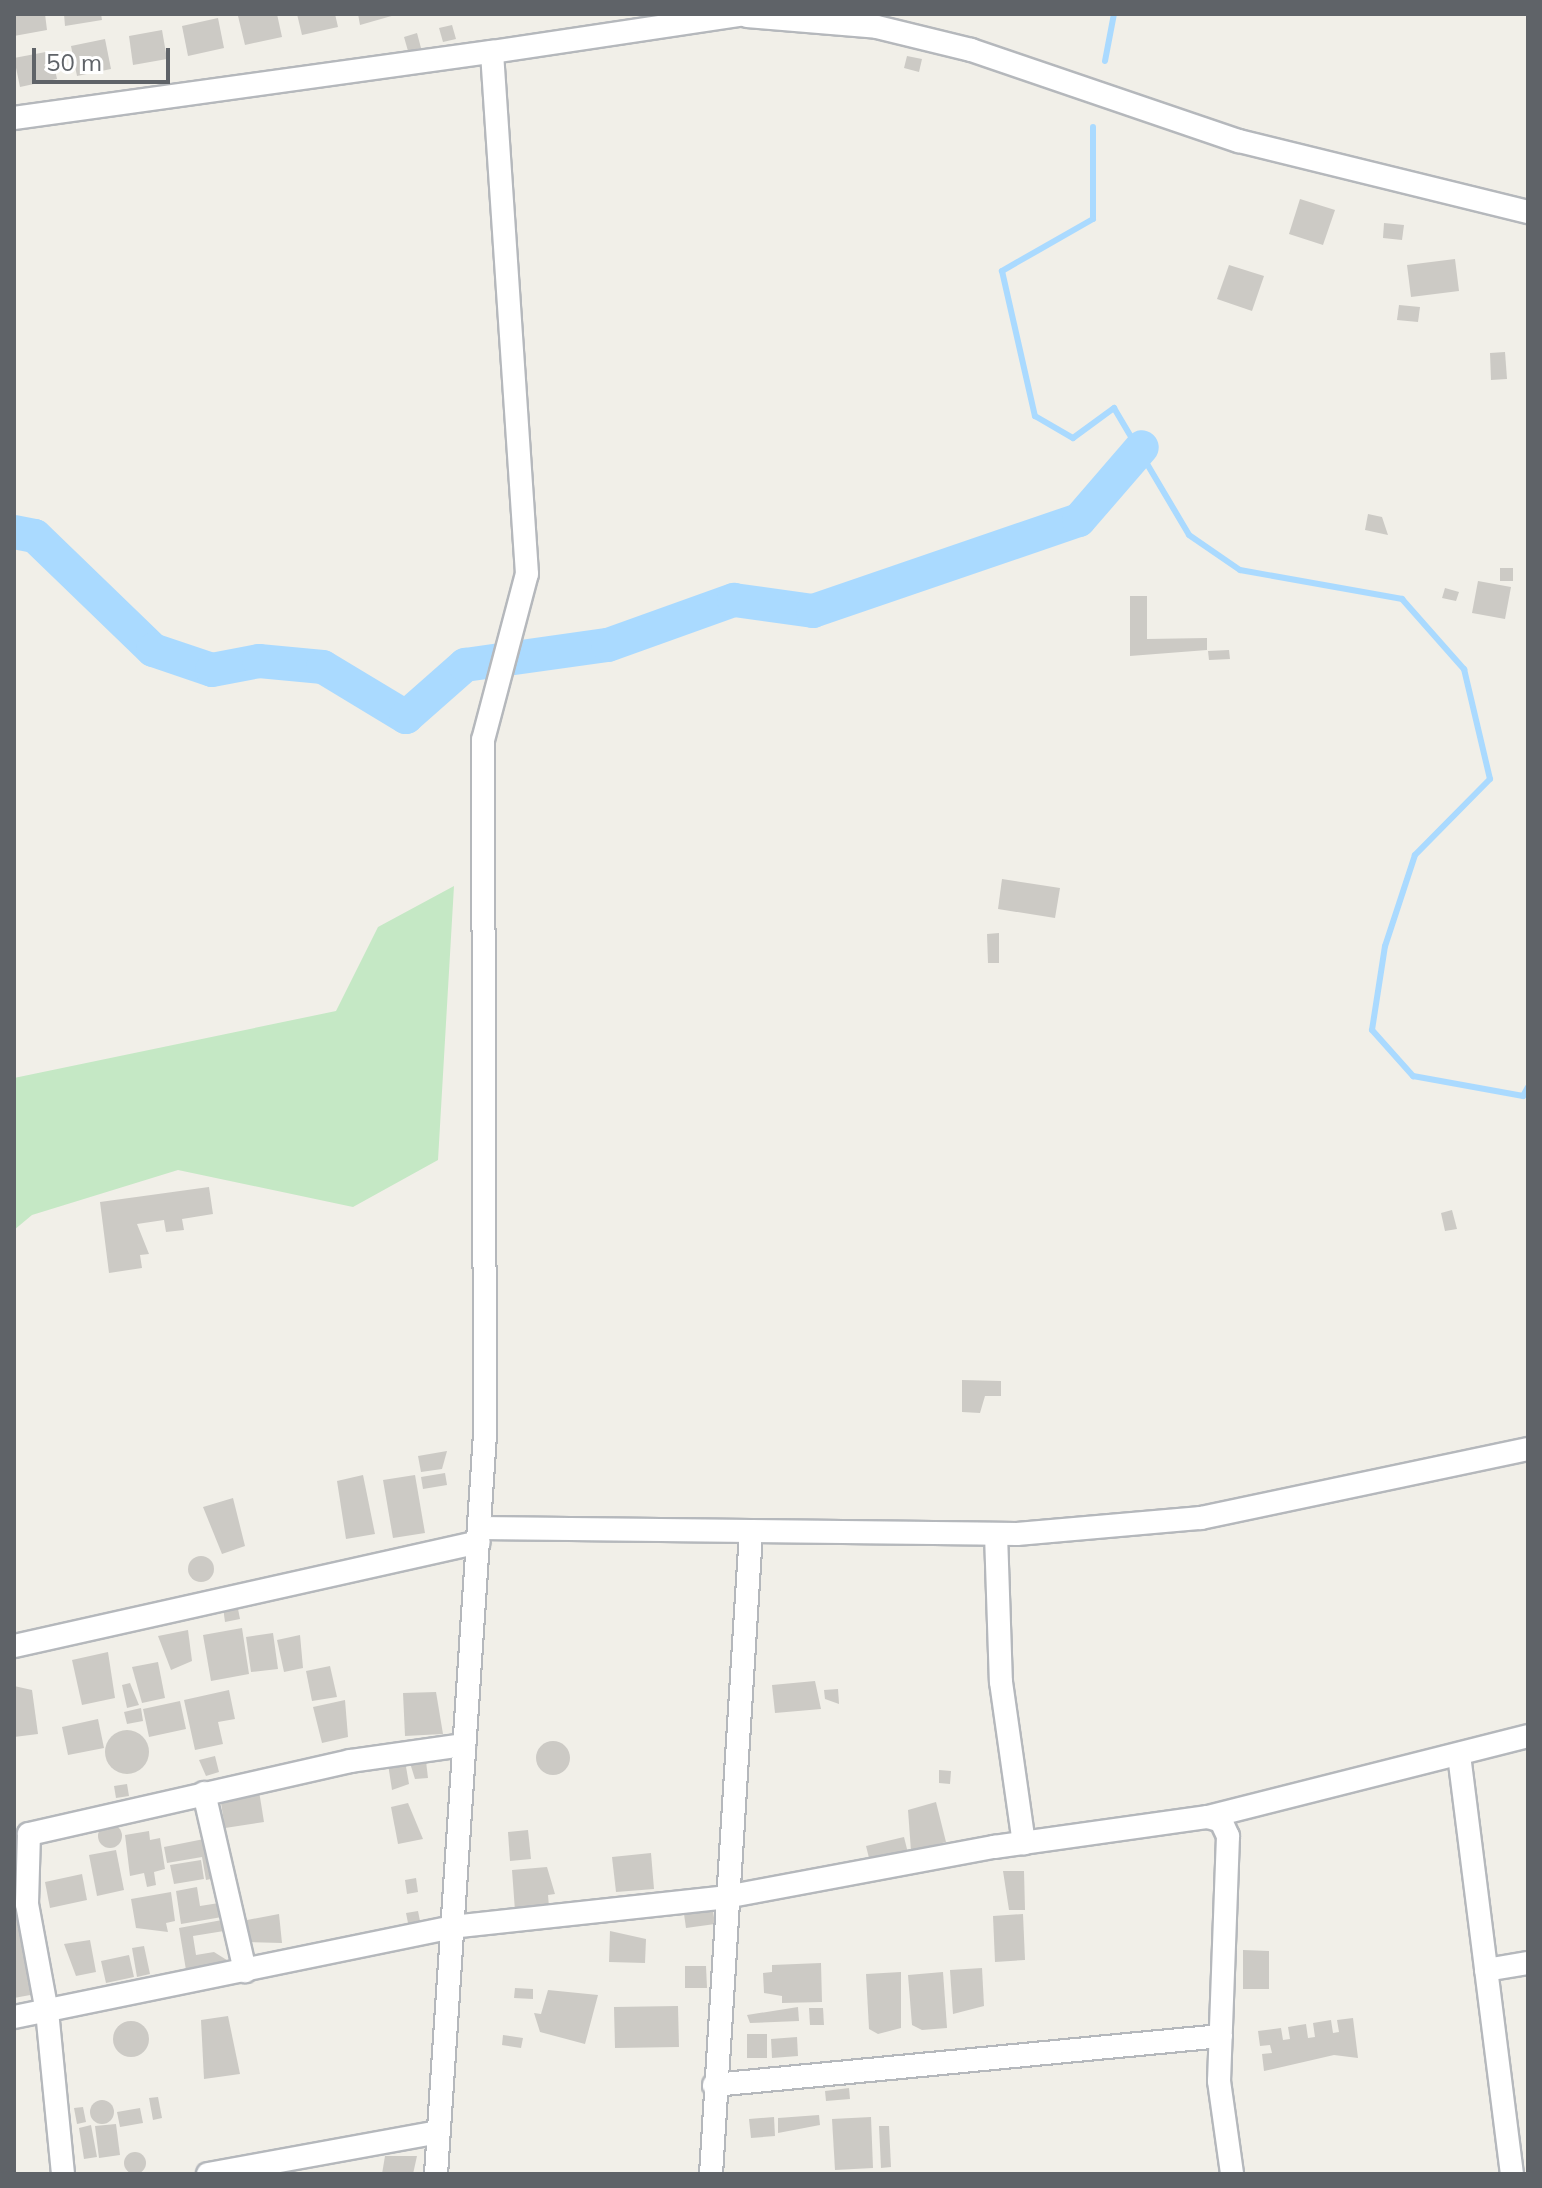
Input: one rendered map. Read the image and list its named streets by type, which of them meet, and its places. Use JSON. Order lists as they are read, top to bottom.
{
  "scale_bar": "50 m"
}
